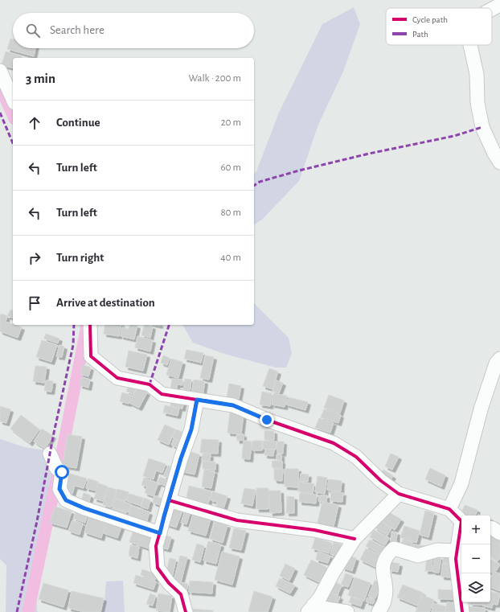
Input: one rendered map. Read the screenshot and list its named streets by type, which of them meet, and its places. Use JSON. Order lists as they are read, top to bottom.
{
  "legend": ["Cycle path", "Path"],
  "page": {
    "search": "Search here",
    "heading": ["3 min", "Walk · 200 m"],
    "list": [
      ["Continue", "20 m"],
      ["Turn left", "60 m"],
      ["Turn left", "80 m"],
      ["Turn right", "40 m"],
      "Arrive at destination"
    ],
    "map_buttons": ["+", "−"]
  }
}
